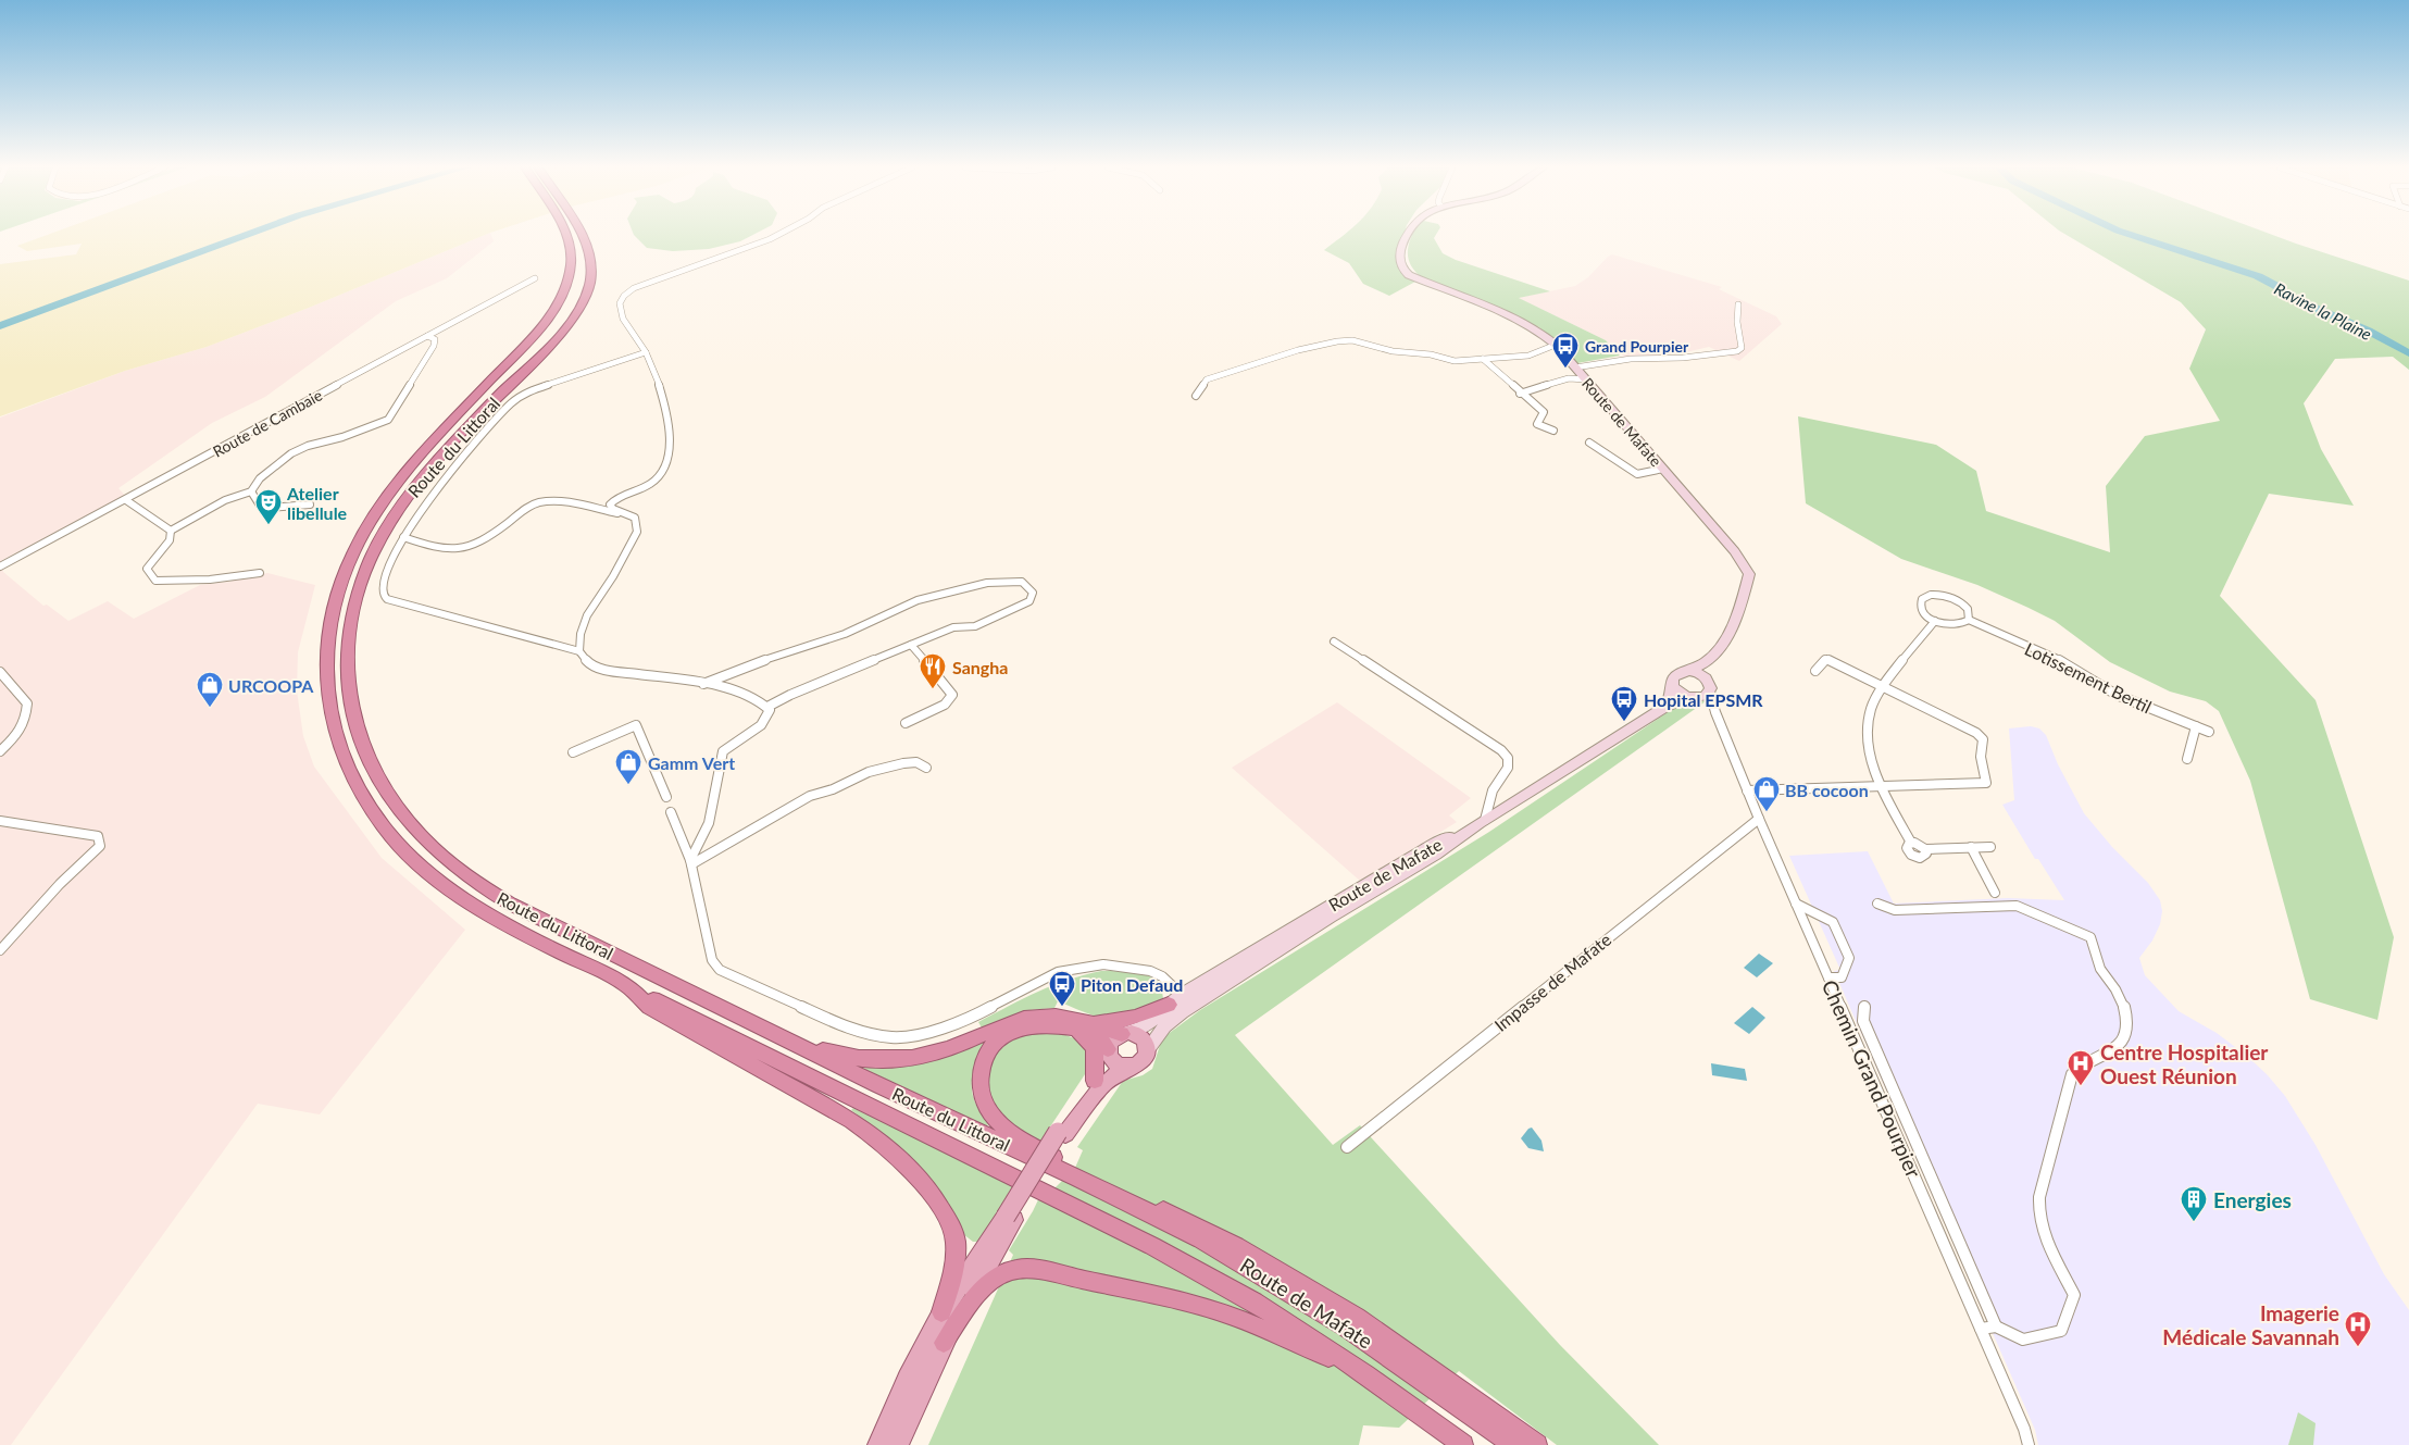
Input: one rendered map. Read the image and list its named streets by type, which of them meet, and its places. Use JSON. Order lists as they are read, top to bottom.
{
  "streets": {
    "highway": ["Route de Mafate", "Route du Littoral"],
    "street": [
      "Route de Cambaie",
      "Lotissement Bertil",
      "Impasse de Mafate",
      "Chemin Grand Pourpier"
    ]
  },
  "crossings": [
    ["Route de Mafate", "Route du Littoral"],
    ["Route de Mafate", "Chemin Grand Pourpier"],
    ["Impasse de Mafate", "Chemin Grand Pourpier"]
  ],
  "water": ["Ravine la Plaine"],
  "places": {
    "bus stop": ["Grand Pourpier", "Hopital EPSMR", "Piton Defaud"],
    "theatre": ["Atelier libellule"],
    "restaurant": ["Sangha"],
    "shop": ["URCOOPA", "Gamm Vert", "BB cocoon"],
    "hospital": ["Centre Hospitalier Ouest Réunion", "Imagerie Médicale Savannah"],
    "building": ["Energies"]
  }
}
